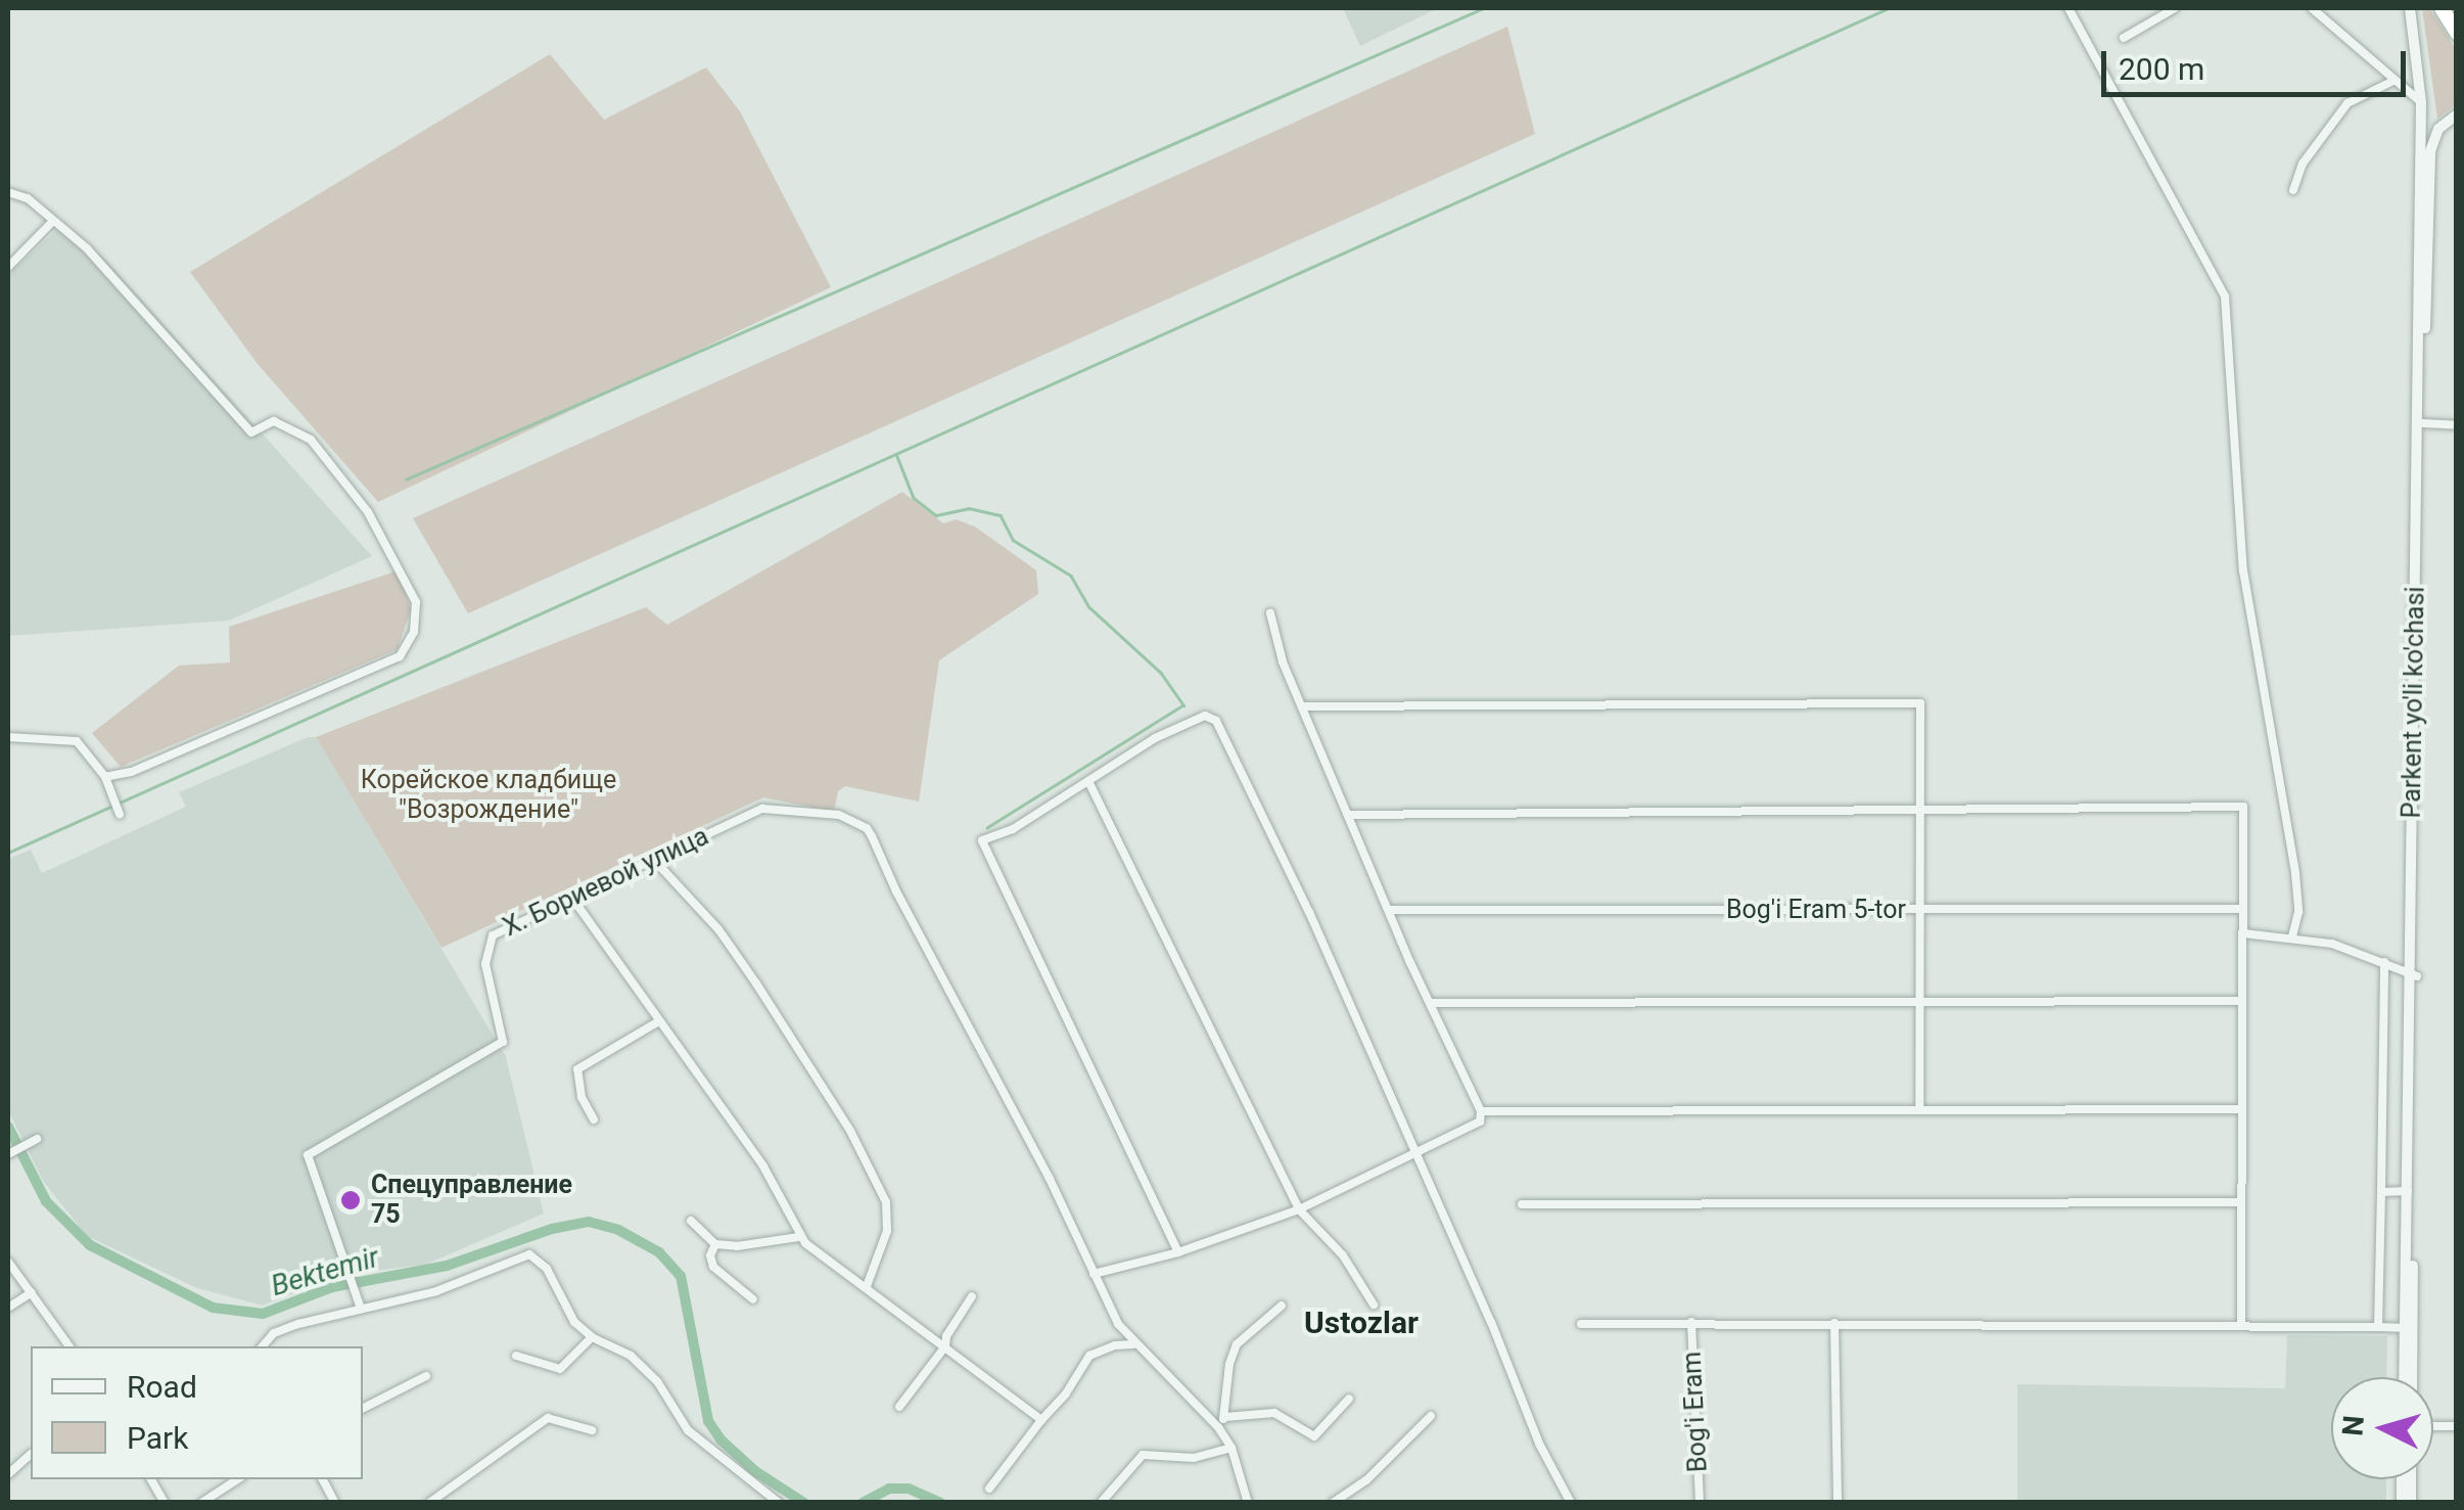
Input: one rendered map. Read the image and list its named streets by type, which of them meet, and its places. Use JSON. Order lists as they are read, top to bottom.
{
  "streets": {
    "street": [
      "Parkent yo'li ko'chasi",
      "Х. Бориевой улица",
      "Bog'i Eram 5-tor",
      "Bog'i Eram"
    ]
  },
  "districts": ["Ustozlar"],
  "water": ["Bektemir"],
  "parks": ["Корейское кладбище \"Возрождение\""],
  "places": ["Спецуправление 75"],
  "legend": ["Road", "Park"],
  "scale_bar": "200 m",
  "north": "left"
}
